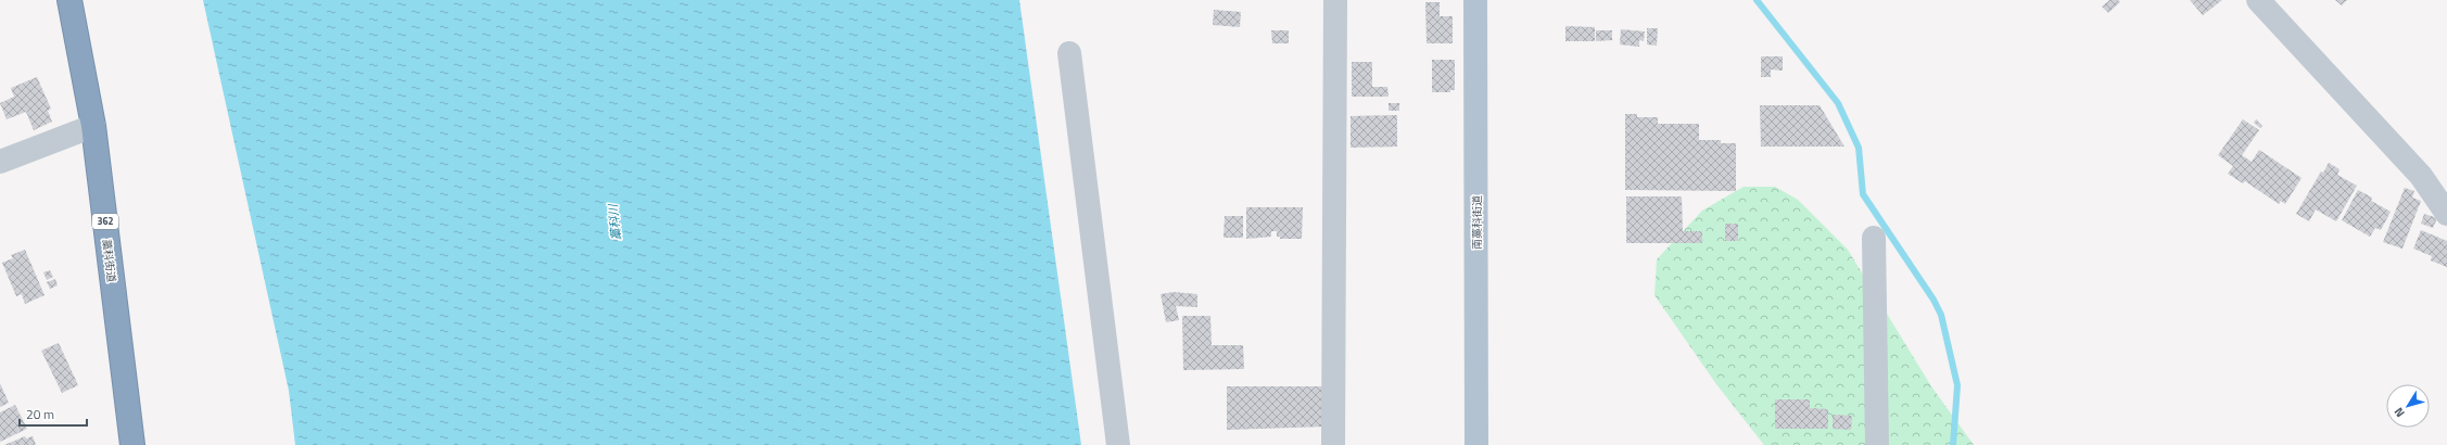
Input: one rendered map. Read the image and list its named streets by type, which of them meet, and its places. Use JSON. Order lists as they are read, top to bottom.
{
  "streets": {
    "highway": ["362", "藁科街道"],
    "main road": ["南藁科街道"]
  },
  "water": ["藁科川"],
  "scale_bar": "20 m",
  "north": "bottom left"
}
